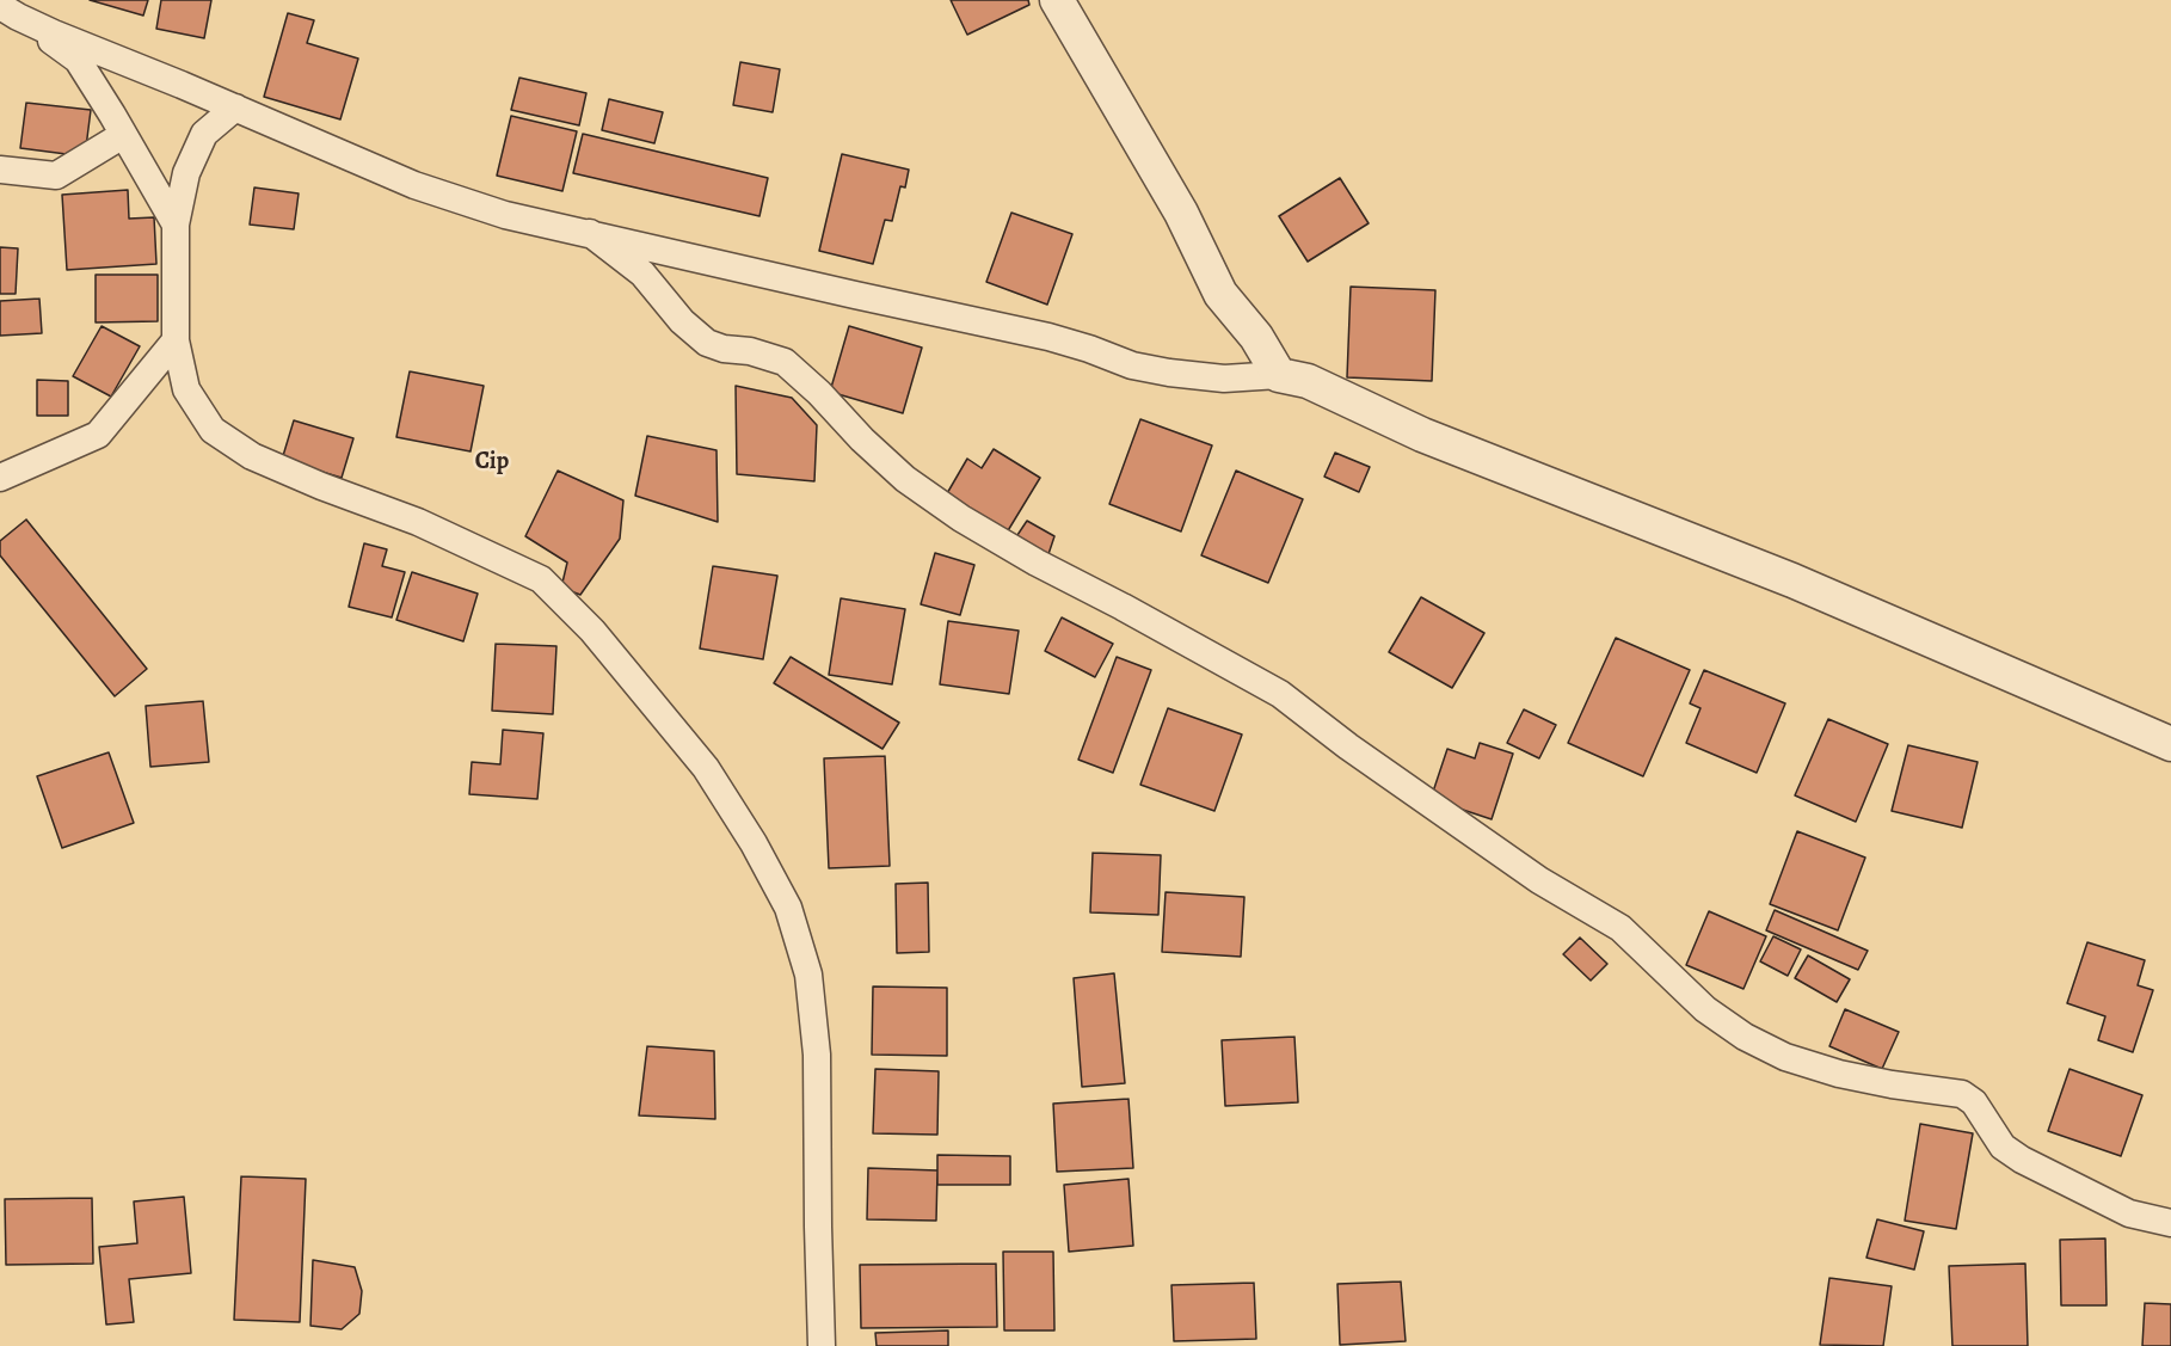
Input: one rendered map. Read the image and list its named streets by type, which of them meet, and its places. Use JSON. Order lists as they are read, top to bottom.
{
  "districts": ["Cip"]
}
